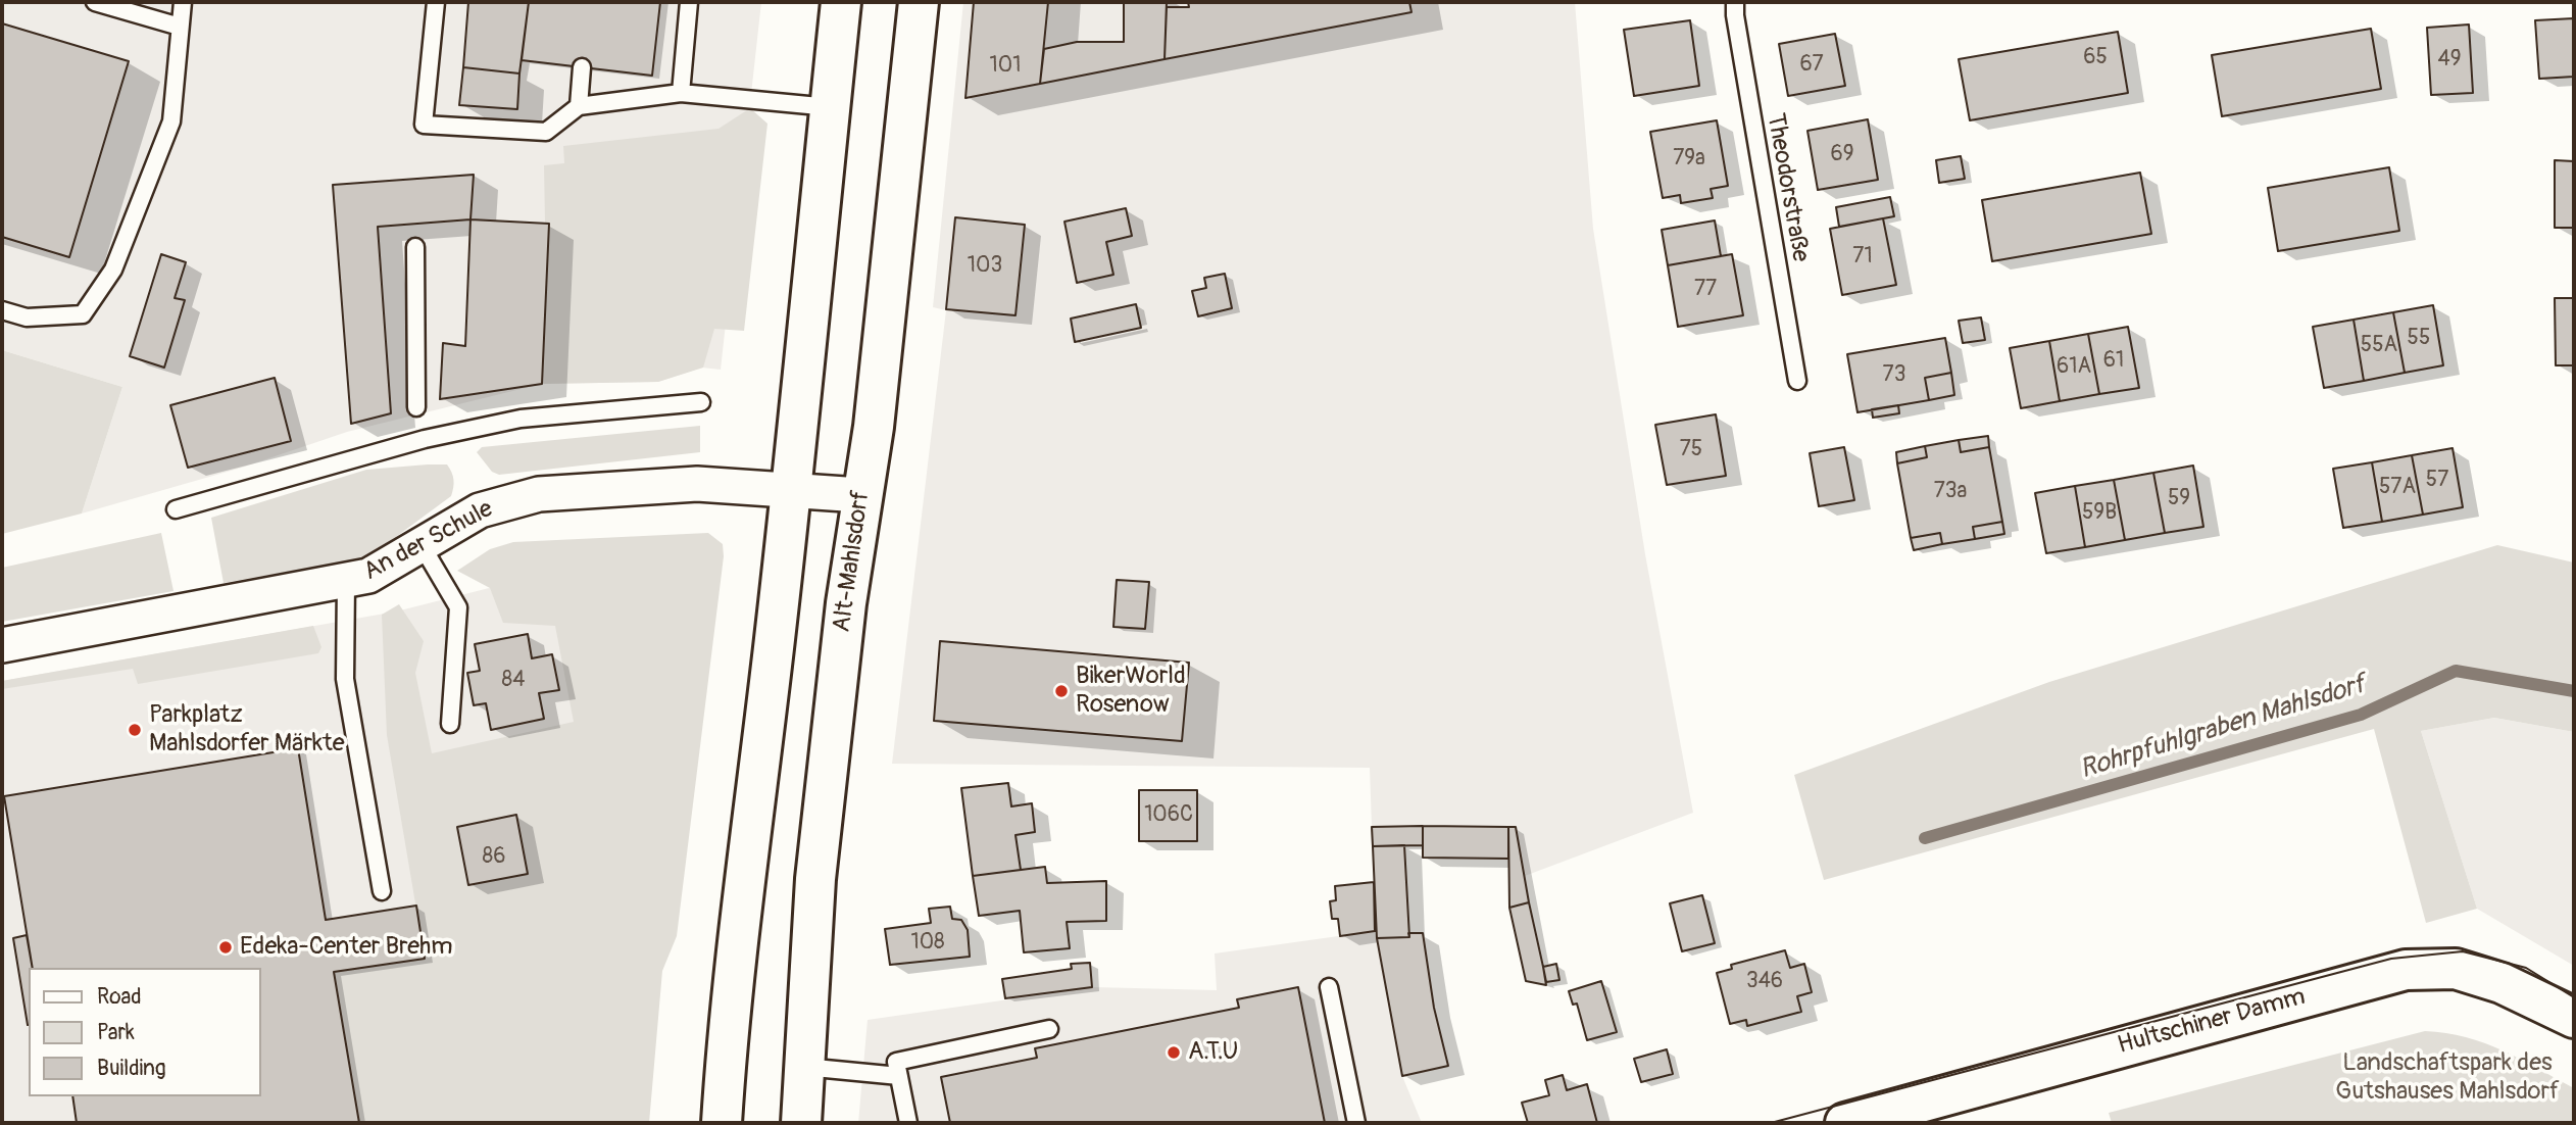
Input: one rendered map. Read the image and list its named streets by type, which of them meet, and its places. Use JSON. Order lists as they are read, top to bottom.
{
  "streets": {
    "main road": ["Alt-Mahlsdorf", "Hultschiner Damm"],
    "street": ["An der Schule"],
    "lane": ["Theodorstraße"]
  },
  "crossings": [
    ["An der Schule", "Alt-Mahlsdorf"]
  ],
  "water": ["Rohrpfuhlgraben Mahlsdorf"],
  "parks": ["Landschaftspark des Gutshauses Mahlsdorf"],
  "places": [
    "BikerWorld Rosenow",
    "Parkplatz Mahlsdorfer Märkte",
    "Edeka-Center Brehm",
    "A.T.U"
  ],
  "house_numbers": [
    "65",
    "49",
    "67",
    "101",
    "69",
    "79a",
    "71",
    "103",
    "77",
    "55",
    "55A",
    "61",
    "61A",
    "73",
    "75",
    "57",
    "57A",
    "73a",
    "59",
    "59B",
    "84",
    "106C",
    "86",
    "108",
    "346"
  ],
  "legend": ["Road", "Park", "Building"]
}
